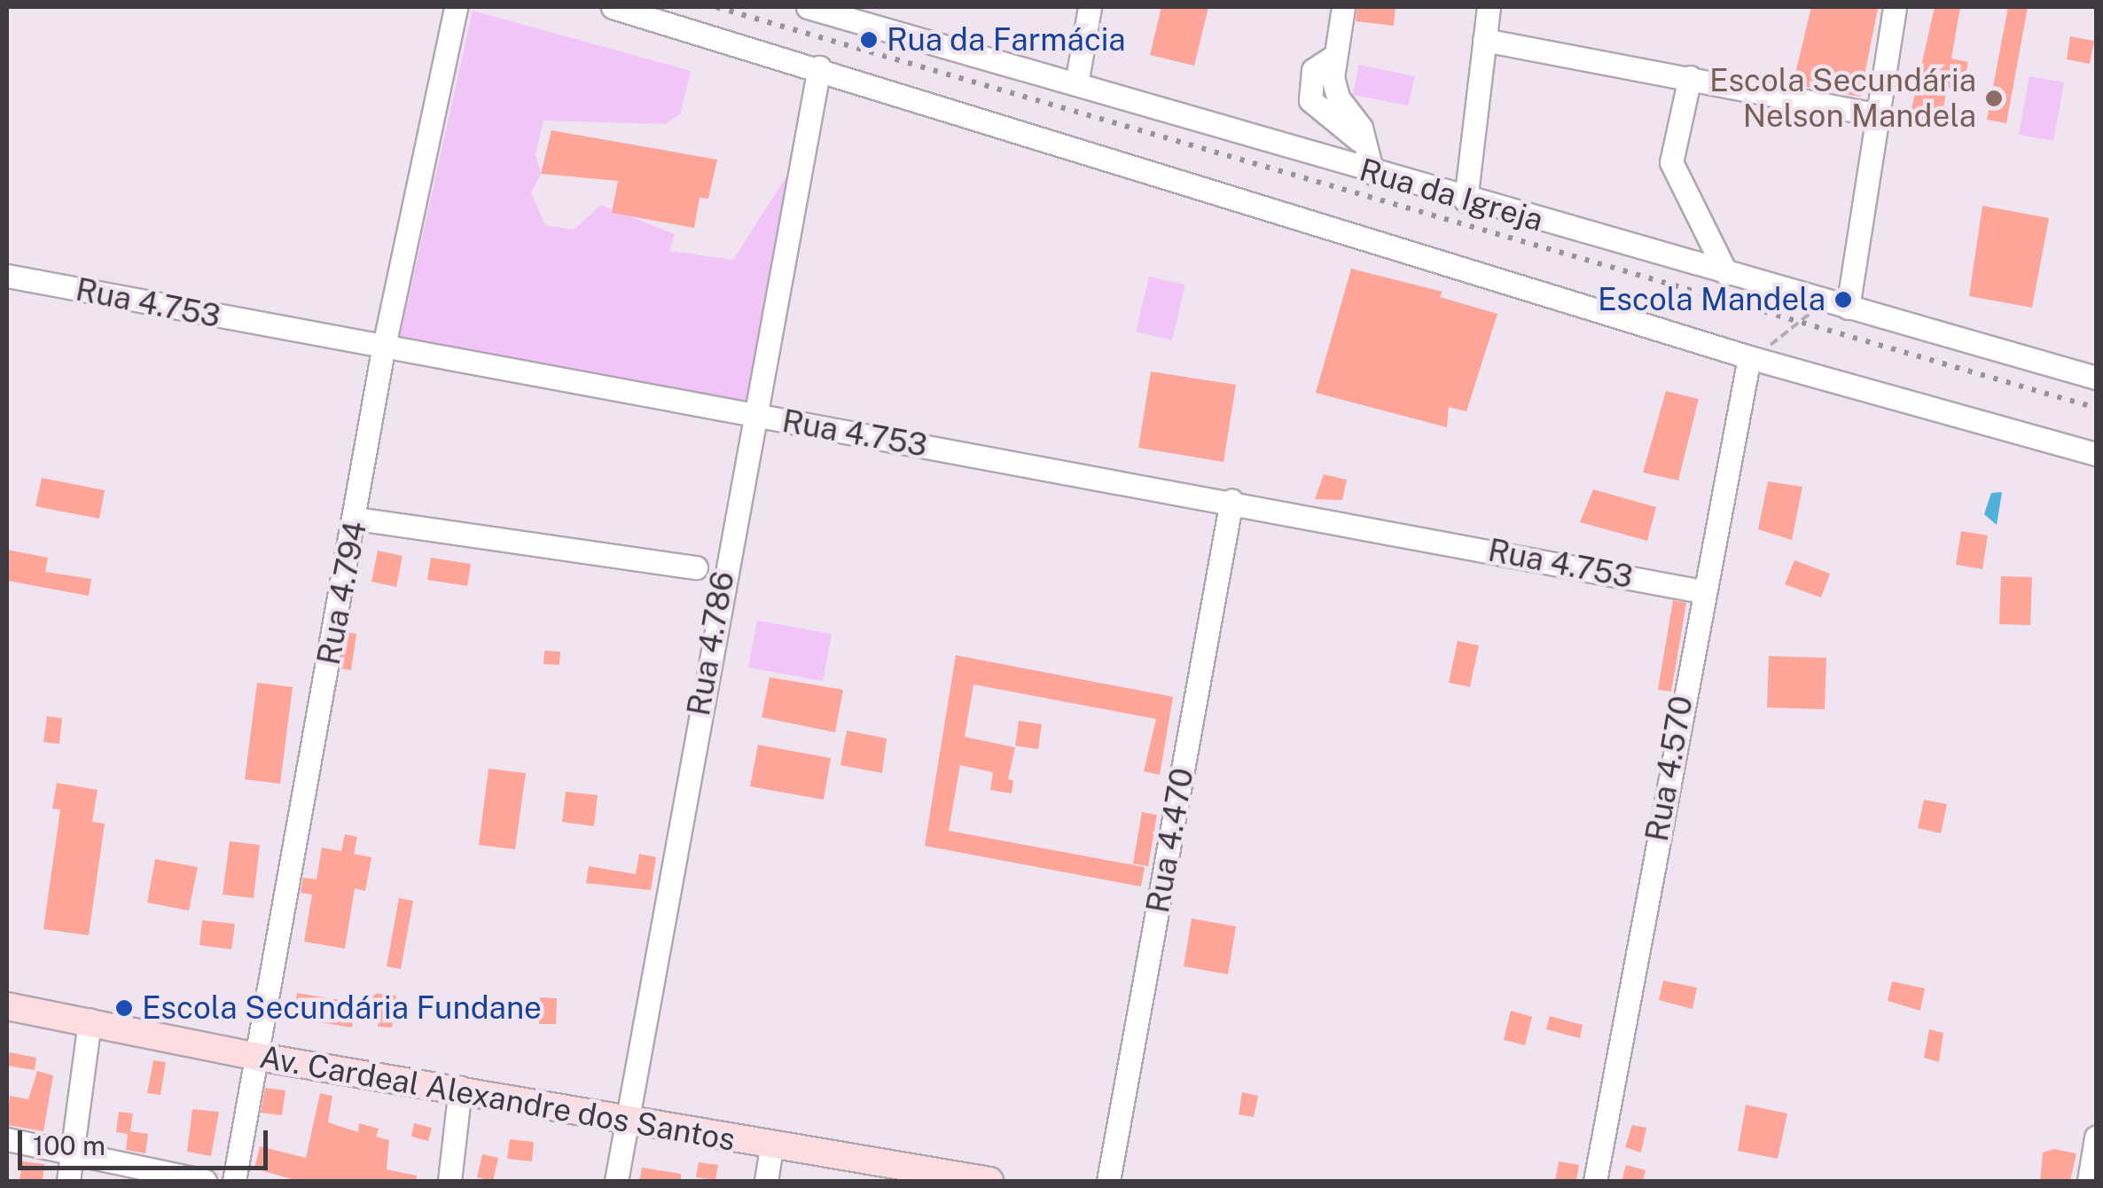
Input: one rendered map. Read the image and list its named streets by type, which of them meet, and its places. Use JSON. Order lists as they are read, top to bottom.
{
  "streets": {
    "main road": ["Av. Cardeal Alexandre dos Santos"],
    "street": [
      "Rua da Igreja",
      "Rua 4.753",
      "Rua 4.794",
      "Rua 4.786",
      "Rua 4.570",
      "Rua 4.470"
    ]
  },
  "crossings": [
    ["Rua da Igreja", "Rua 4.786"],
    ["Rua da Igreja", "Rua 4.570"],
    ["Rua 4.753", "Rua 4.794"],
    ["Rua 4.753", "Rua 4.786"],
    ["Rua 4.753", "Rua 4.570"],
    ["Rua 4.753", "Rua 4.470"],
    ["Rua 4.794", "Av. Cardeal Alexandre dos Santos"],
    ["Rua 4.786", "Av. Cardeal Alexandre dos Santos"]
  ],
  "places": [
    "Rua da Farmácia",
    "Escola Secundária Nelson Mandela",
    "Escola Mandela",
    "Escola Secundária Fundane"
  ],
  "scale_bar": "100 m"
}
